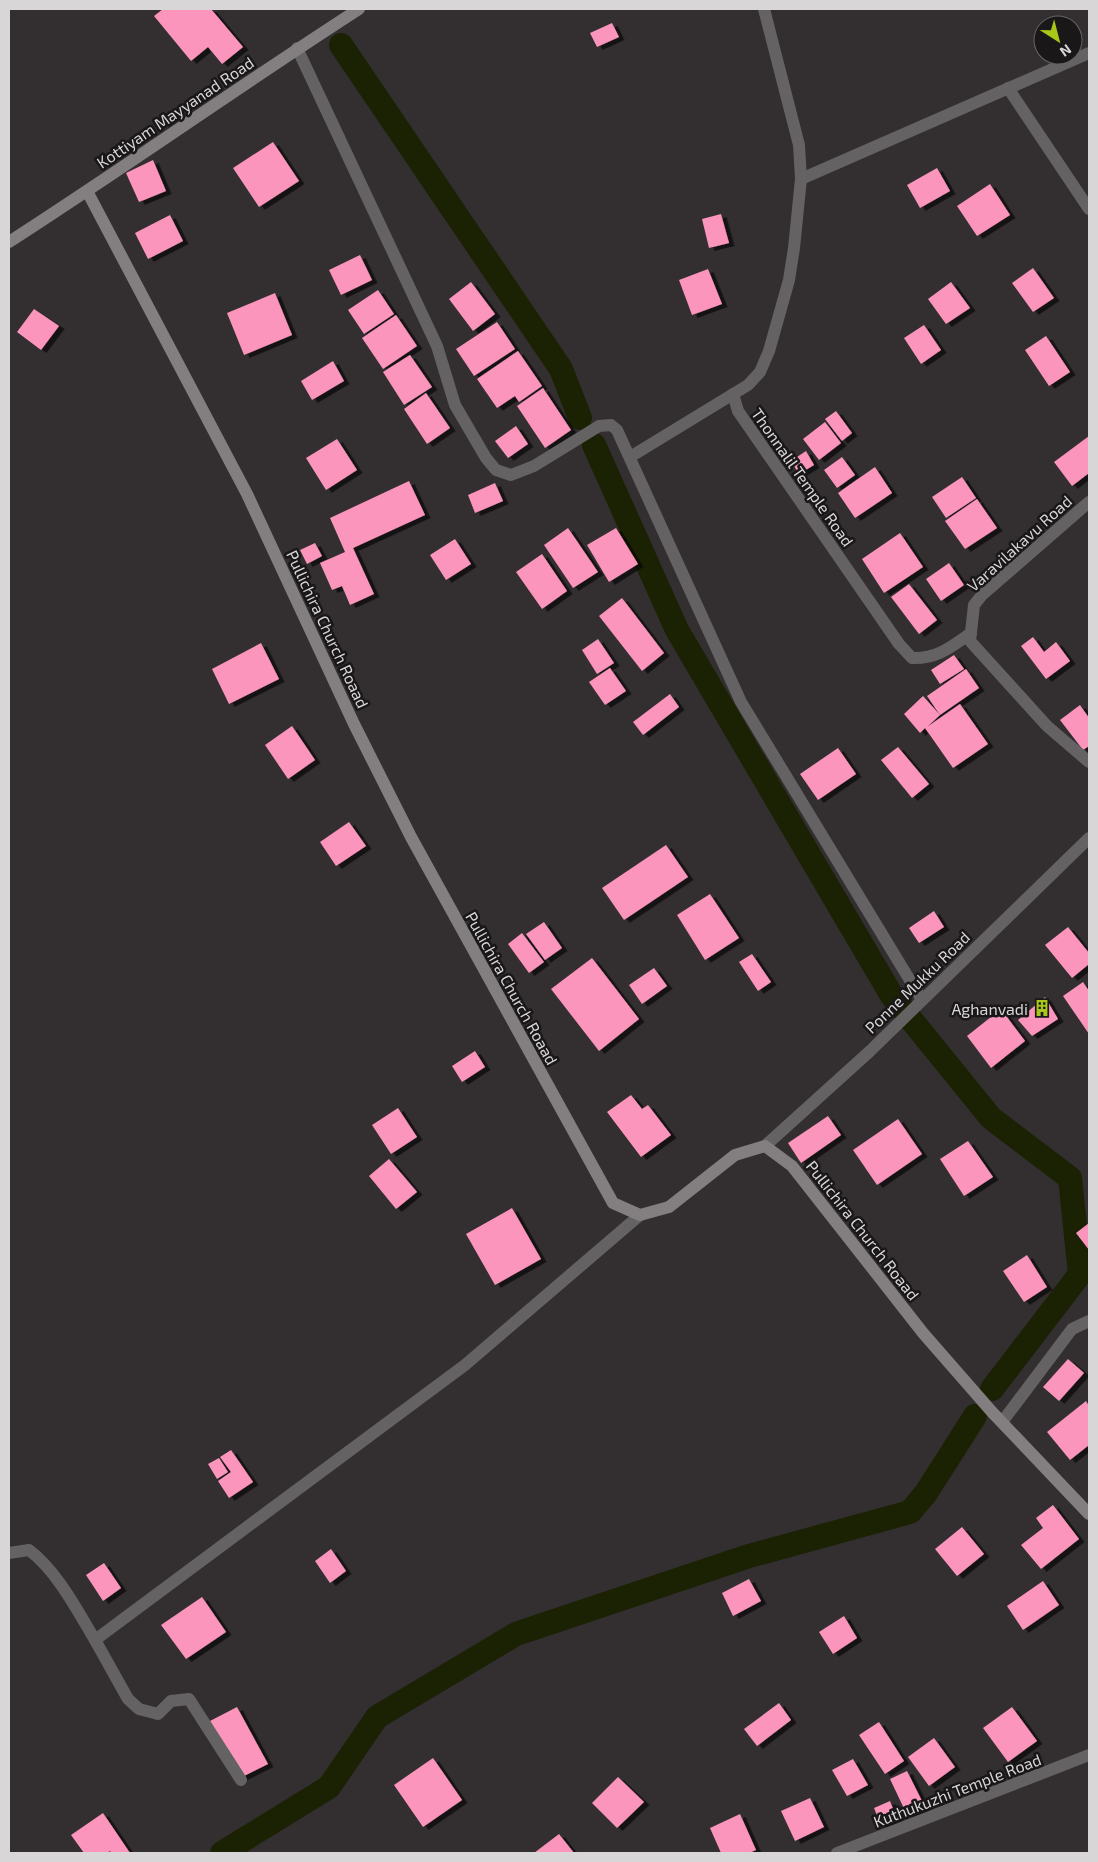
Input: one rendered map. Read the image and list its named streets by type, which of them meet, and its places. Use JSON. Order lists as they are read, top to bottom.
{
  "streets": {
    "main road": ["Kottiyam Mayyanad Road", "Pullichira Church Roaad"],
    "street": [
      "Thonnalil Temple Road",
      "Varavilakavu Road",
      "Ponne Mukku Road",
      "Kuthukuzhi Temple Road"
    ]
  },
  "crossings": [
    ["Kottiyam Mayyanad Road", "Pullichira Church Roaad"],
    ["Thonnalil Temple Road", "Varavilakavu Road"],
    ["Pullichira Church Roaad", "Ponne Mukku Road"]
  ],
  "places": {
    "building": ["Aghanvadi"]
  },
  "north": "bottom right"
}
